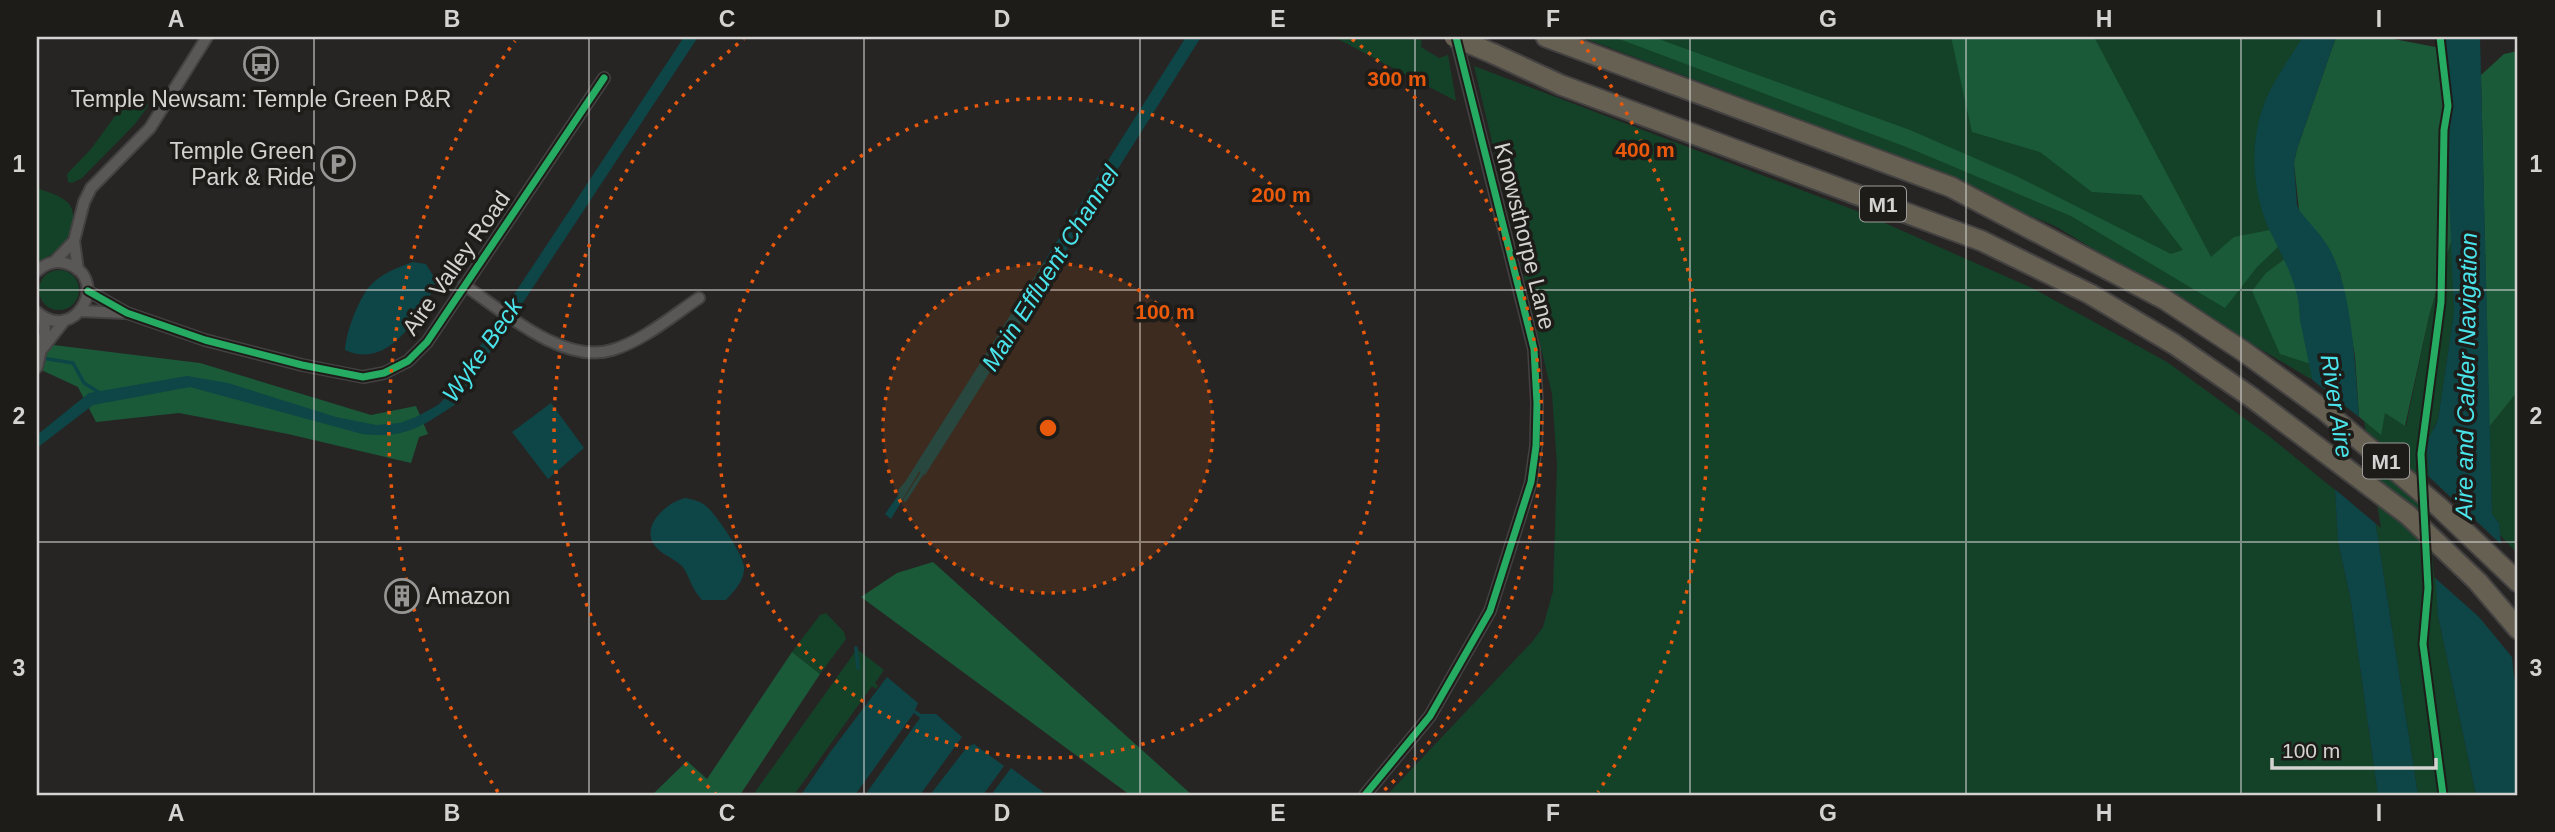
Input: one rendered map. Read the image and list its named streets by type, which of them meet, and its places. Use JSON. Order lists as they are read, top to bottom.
{
  "streets": {
    "highway": ["M1"],
    "street": ["Knowsthorpe Lane", "Aire Valley Road"]
  },
  "crossings": [
    ["M1", "Knowsthorpe Lane"]
  ],
  "water": [
    "Main Effluent Channel",
    "Wyke Beck",
    "Aire and Calder Navigation",
    "River Aire"
  ],
  "places": {
    "bus stop": ["Temple Newsam: Temple Green P&R"],
    "parking": ["Temple Green Park & Ride"],
    "building": ["Amazon"]
  },
  "scale_bar": "100 m",
  "grid": {
    "columns": [
      "A",
      "B",
      "C",
      "D",
      "E",
      "F",
      "G",
      "H",
      "I"
    ],
    "rows": ["1", "2", "3"]
  },
  "rings": [
    "300 m",
    "400 m",
    "200 m",
    "100 m"
  ]
}
